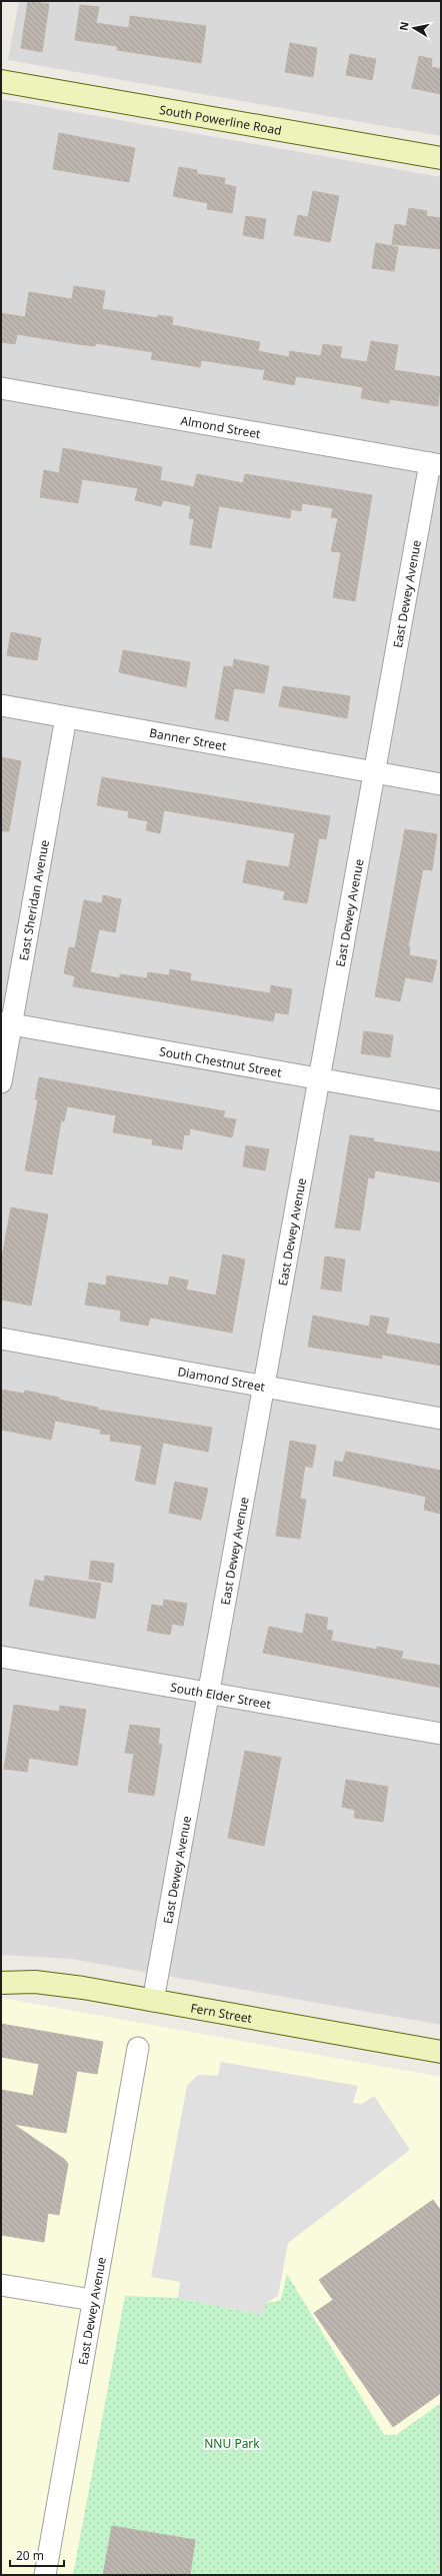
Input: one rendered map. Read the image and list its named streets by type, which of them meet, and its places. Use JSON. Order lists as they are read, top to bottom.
{
  "streets": {
    "street": [
      "South Powerline Road",
      "Almond Street",
      "East Dewey Avenue",
      "Banner Street",
      "East Sheridan Avenue",
      "South Chestnut Street",
      "Diamond Street",
      "South Elder Street",
      "Fern Street"
    ]
  },
  "crossings": [
    ["Almond Street", "East Dewey Avenue"],
    ["East Dewey Avenue", "Banner Street"],
    ["East Dewey Avenue", "South Chestnut Street"],
    ["East Dewey Avenue", "Diamond Street"],
    ["East Dewey Avenue", "South Elder Street"],
    ["East Dewey Avenue", "Fern Street"],
    ["Banner Street", "East Sheridan Avenue"],
    ["East Sheridan Avenue", "South Chestnut Street"]
  ],
  "parks": ["NNU Park"],
  "scale_bar": "20 m",
  "north": "left"
}
